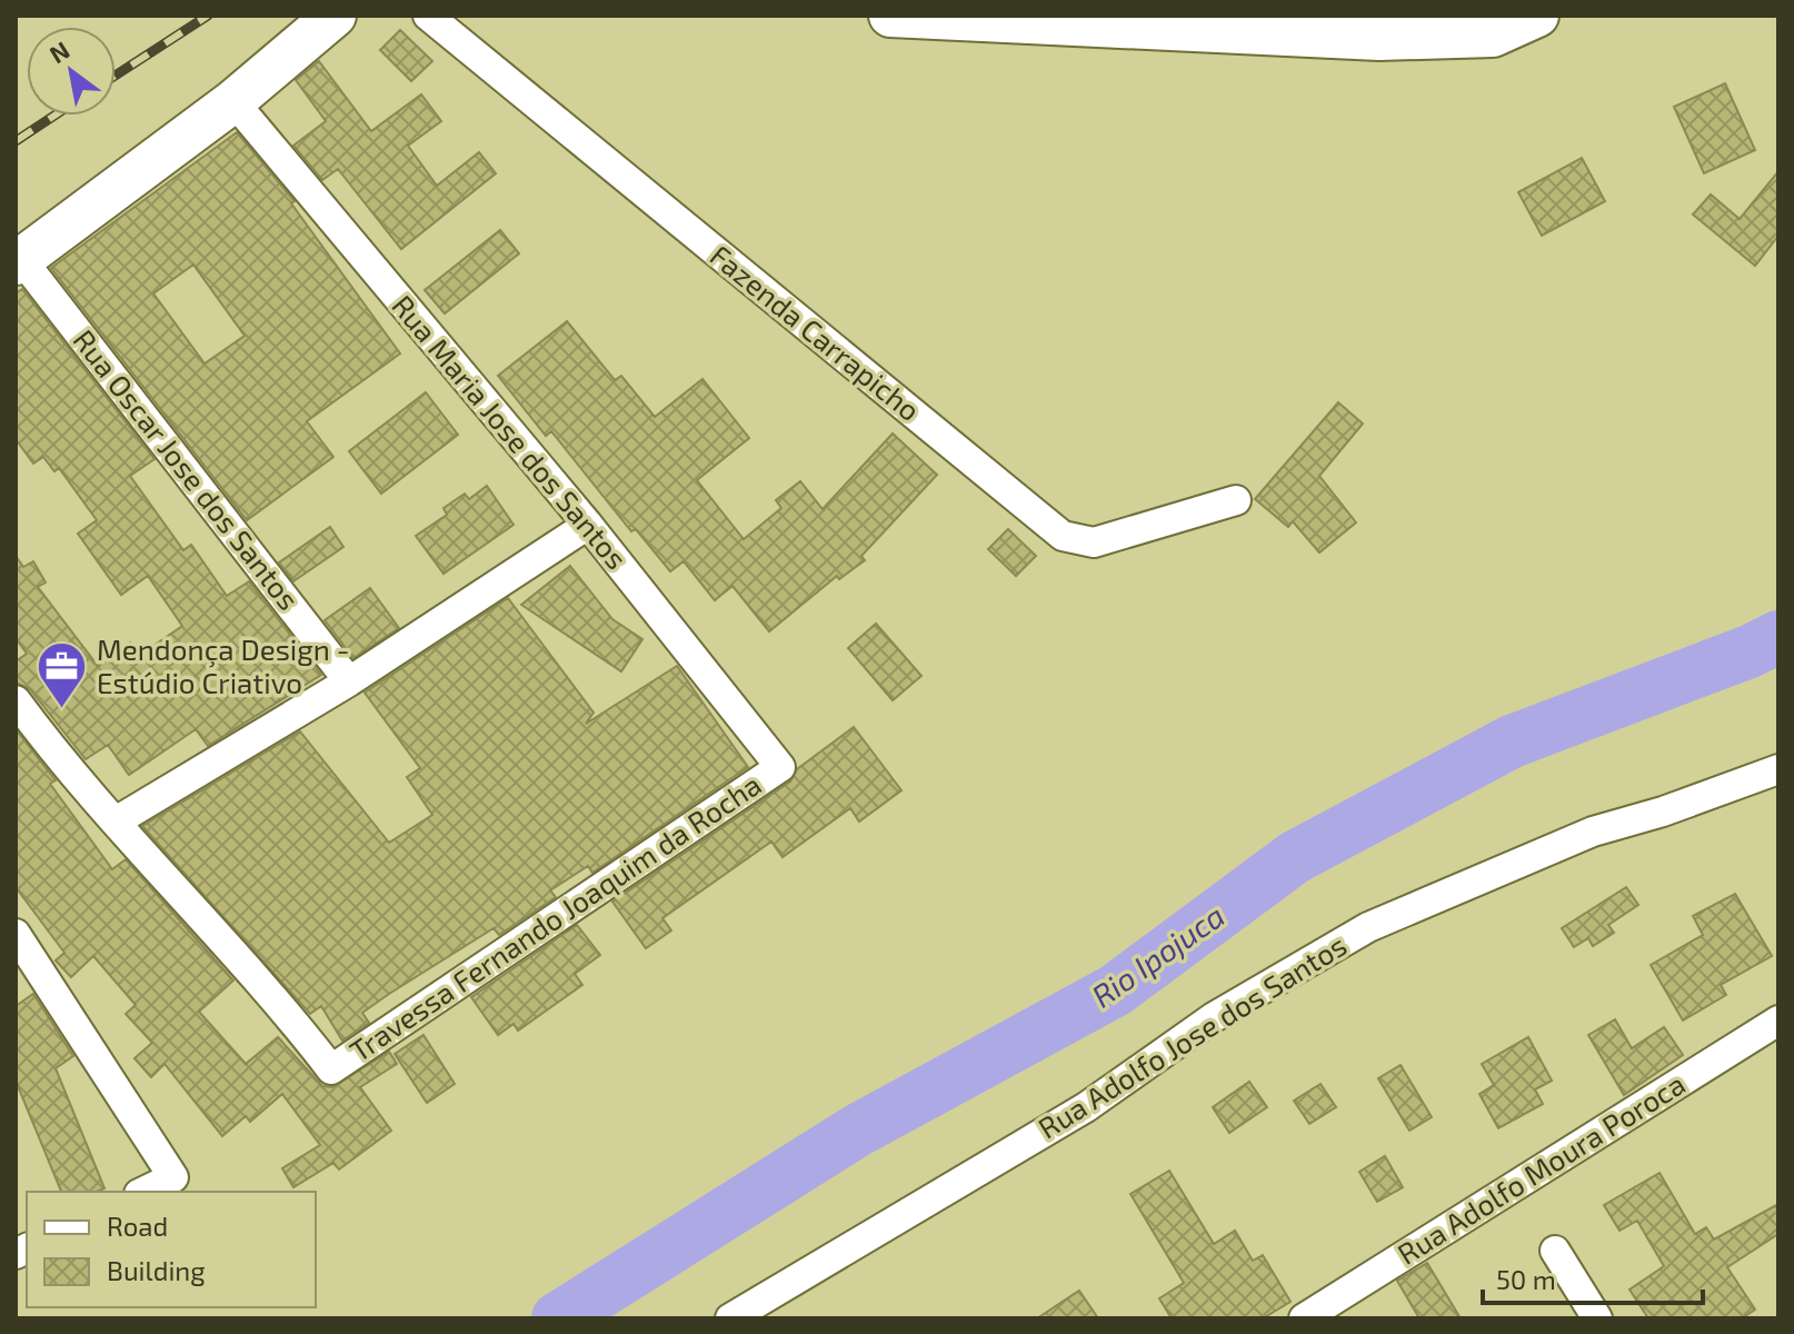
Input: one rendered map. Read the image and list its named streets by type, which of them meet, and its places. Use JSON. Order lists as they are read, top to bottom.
{
  "streets": {
    "street": [
      "Fazenda Carrapicho",
      "Rua Maria Jose dos Santos",
      "Rua Oscar Jose dos Santos",
      "Travessa Fernando Joaquim da Rocha",
      "Rua Adolfo Jose dos Santos",
      "Rua Adolfo Moura Poroca"
    ]
  },
  "crossings": [
    ["Rua Maria Jose dos Santos", "Travessa Fernando Joaquim da Rocha"]
  ],
  "water": ["Rio Ipojuca"],
  "places": {
    "office": ["Mendonça Design - Estúdio Criativo"]
  },
  "legend": ["Road", "Building"],
  "scale_bar": "50 m",
  "north": "top left"
}
